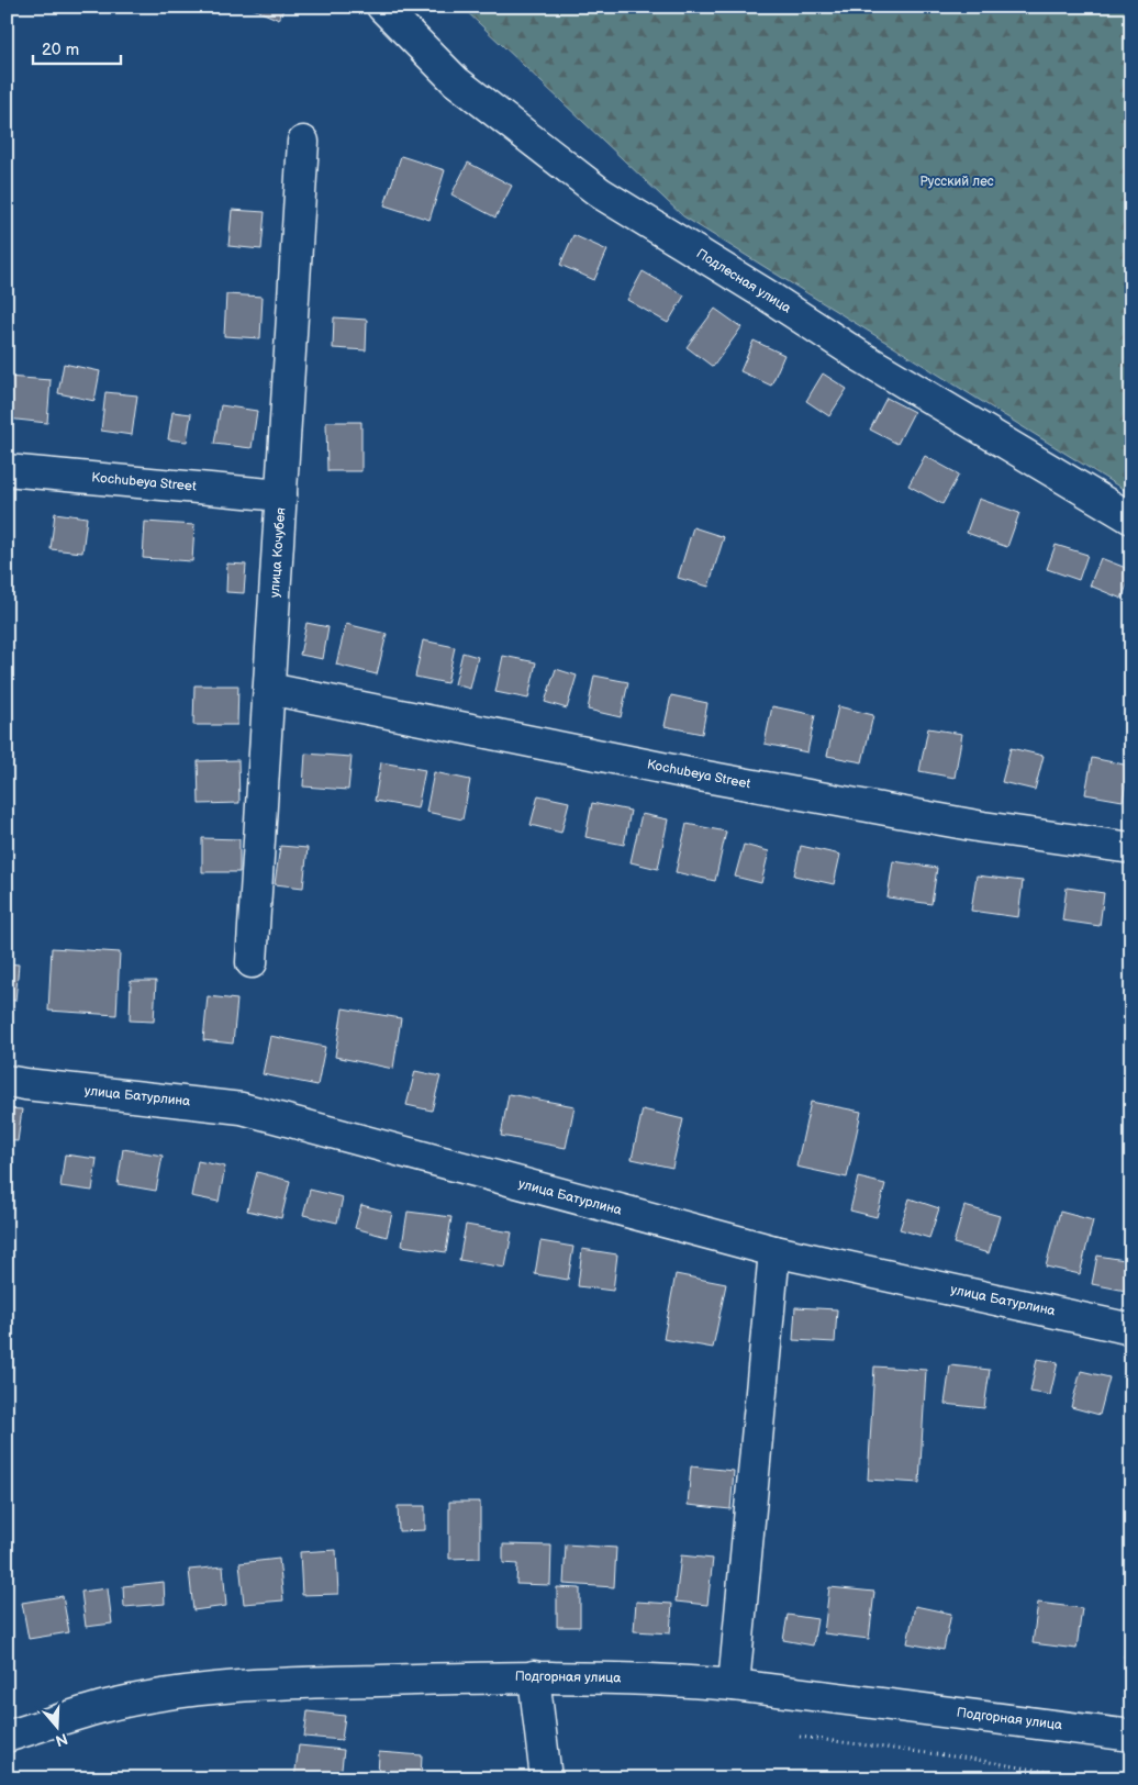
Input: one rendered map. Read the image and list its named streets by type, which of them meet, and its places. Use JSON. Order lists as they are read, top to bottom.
{
  "streets": {
    "street": [
      "Подлесная улица",
      "Kochubeya Street",
      "улица Кочубея",
      "улица Батурлина",
      "Подгорная улица"
    ]
  },
  "crossings": [
    ["Kochubeya Street", "улица Кочубея"]
  ],
  "parks": ["Русский лес"],
  "scale_bar": "20 m",
  "north": "bottom"
}
